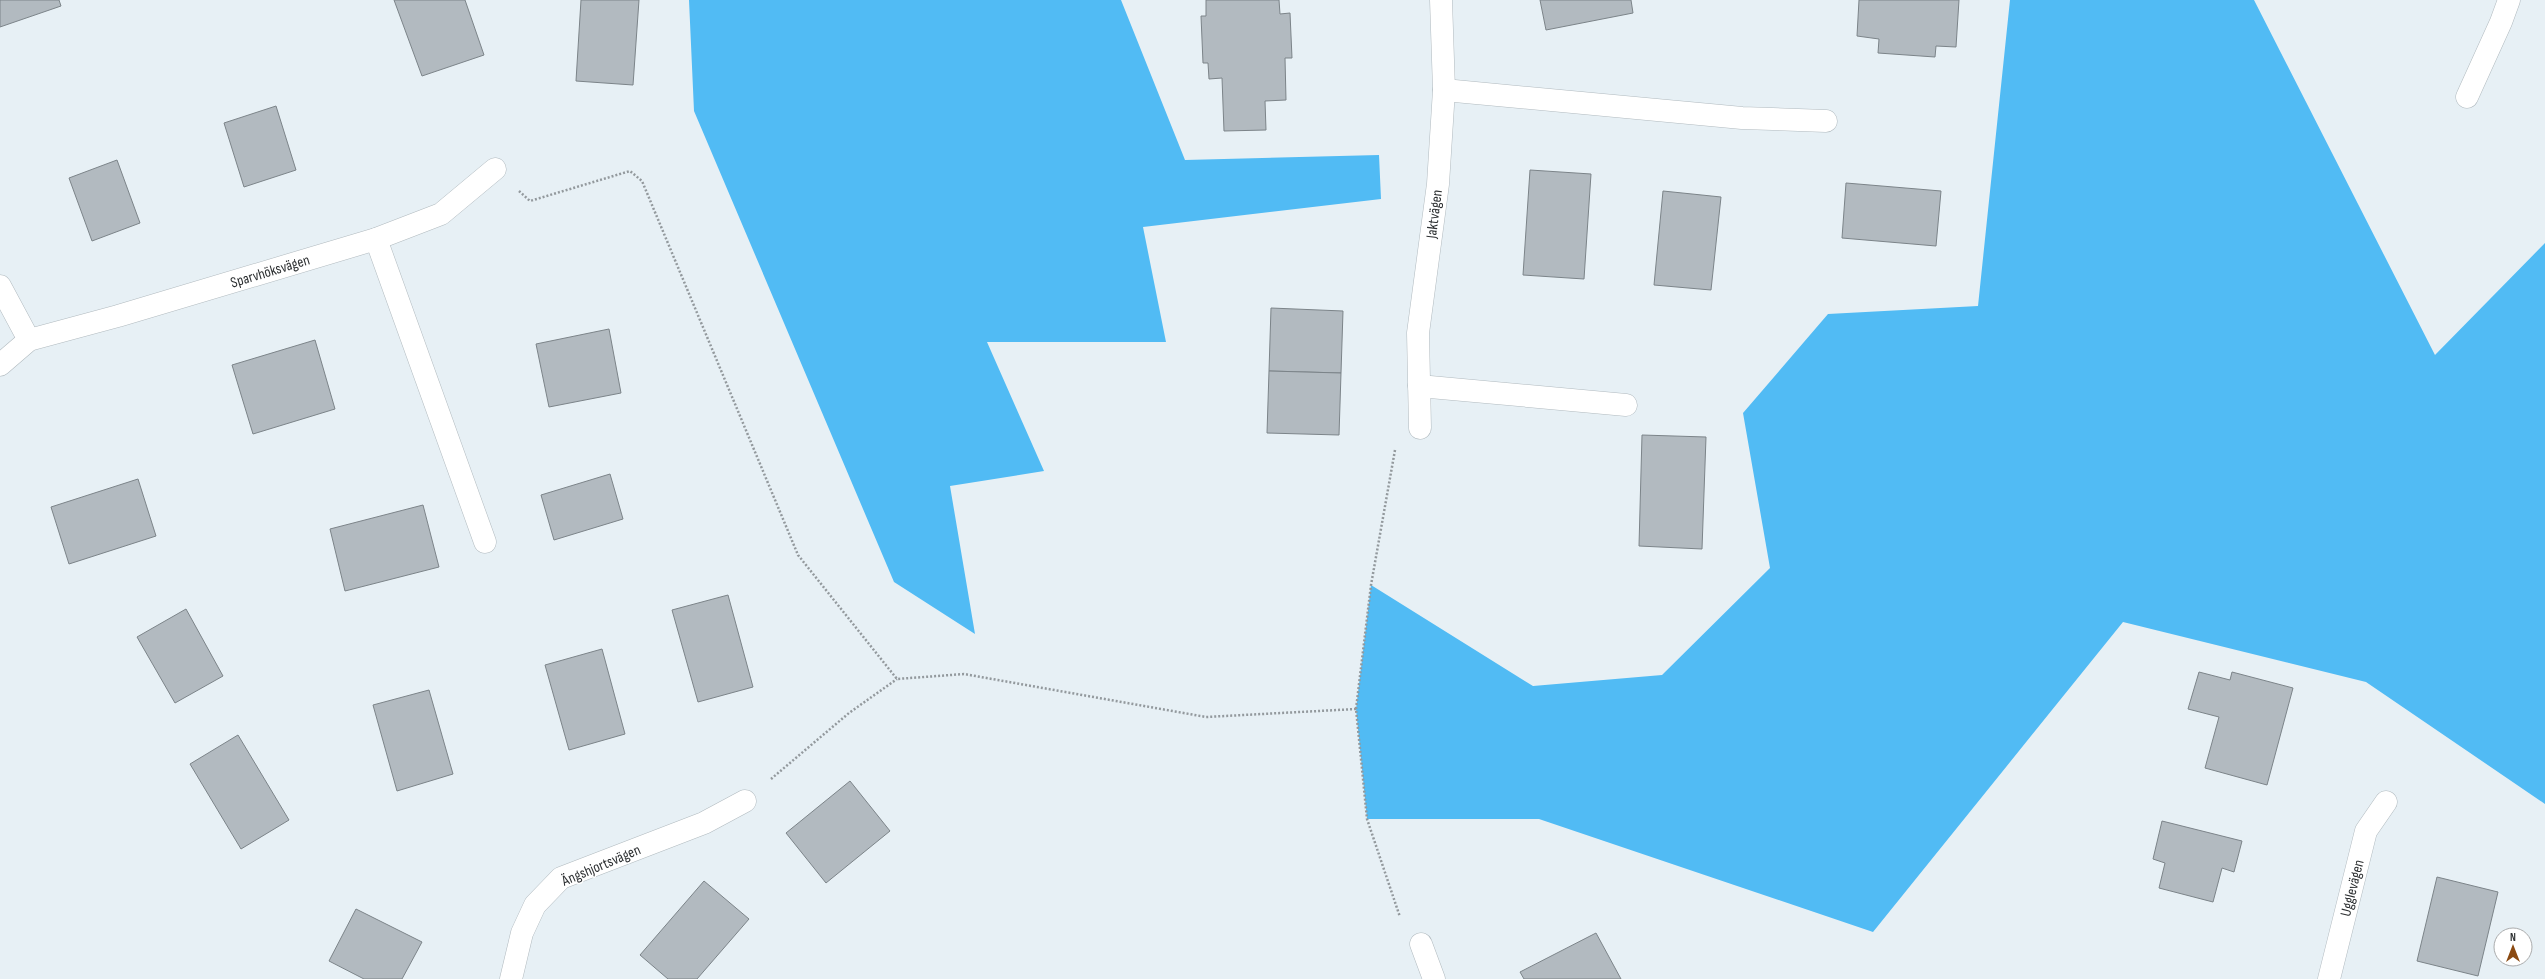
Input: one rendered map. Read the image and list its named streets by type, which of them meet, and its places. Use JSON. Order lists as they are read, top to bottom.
{
  "streets": {
    "street": [
      "Jaktvägen",
      "Sparvhöksvägen",
      "Ängshjortsvägen",
      "Ugglevägen"
    ]
  },
  "north": "top"
}
